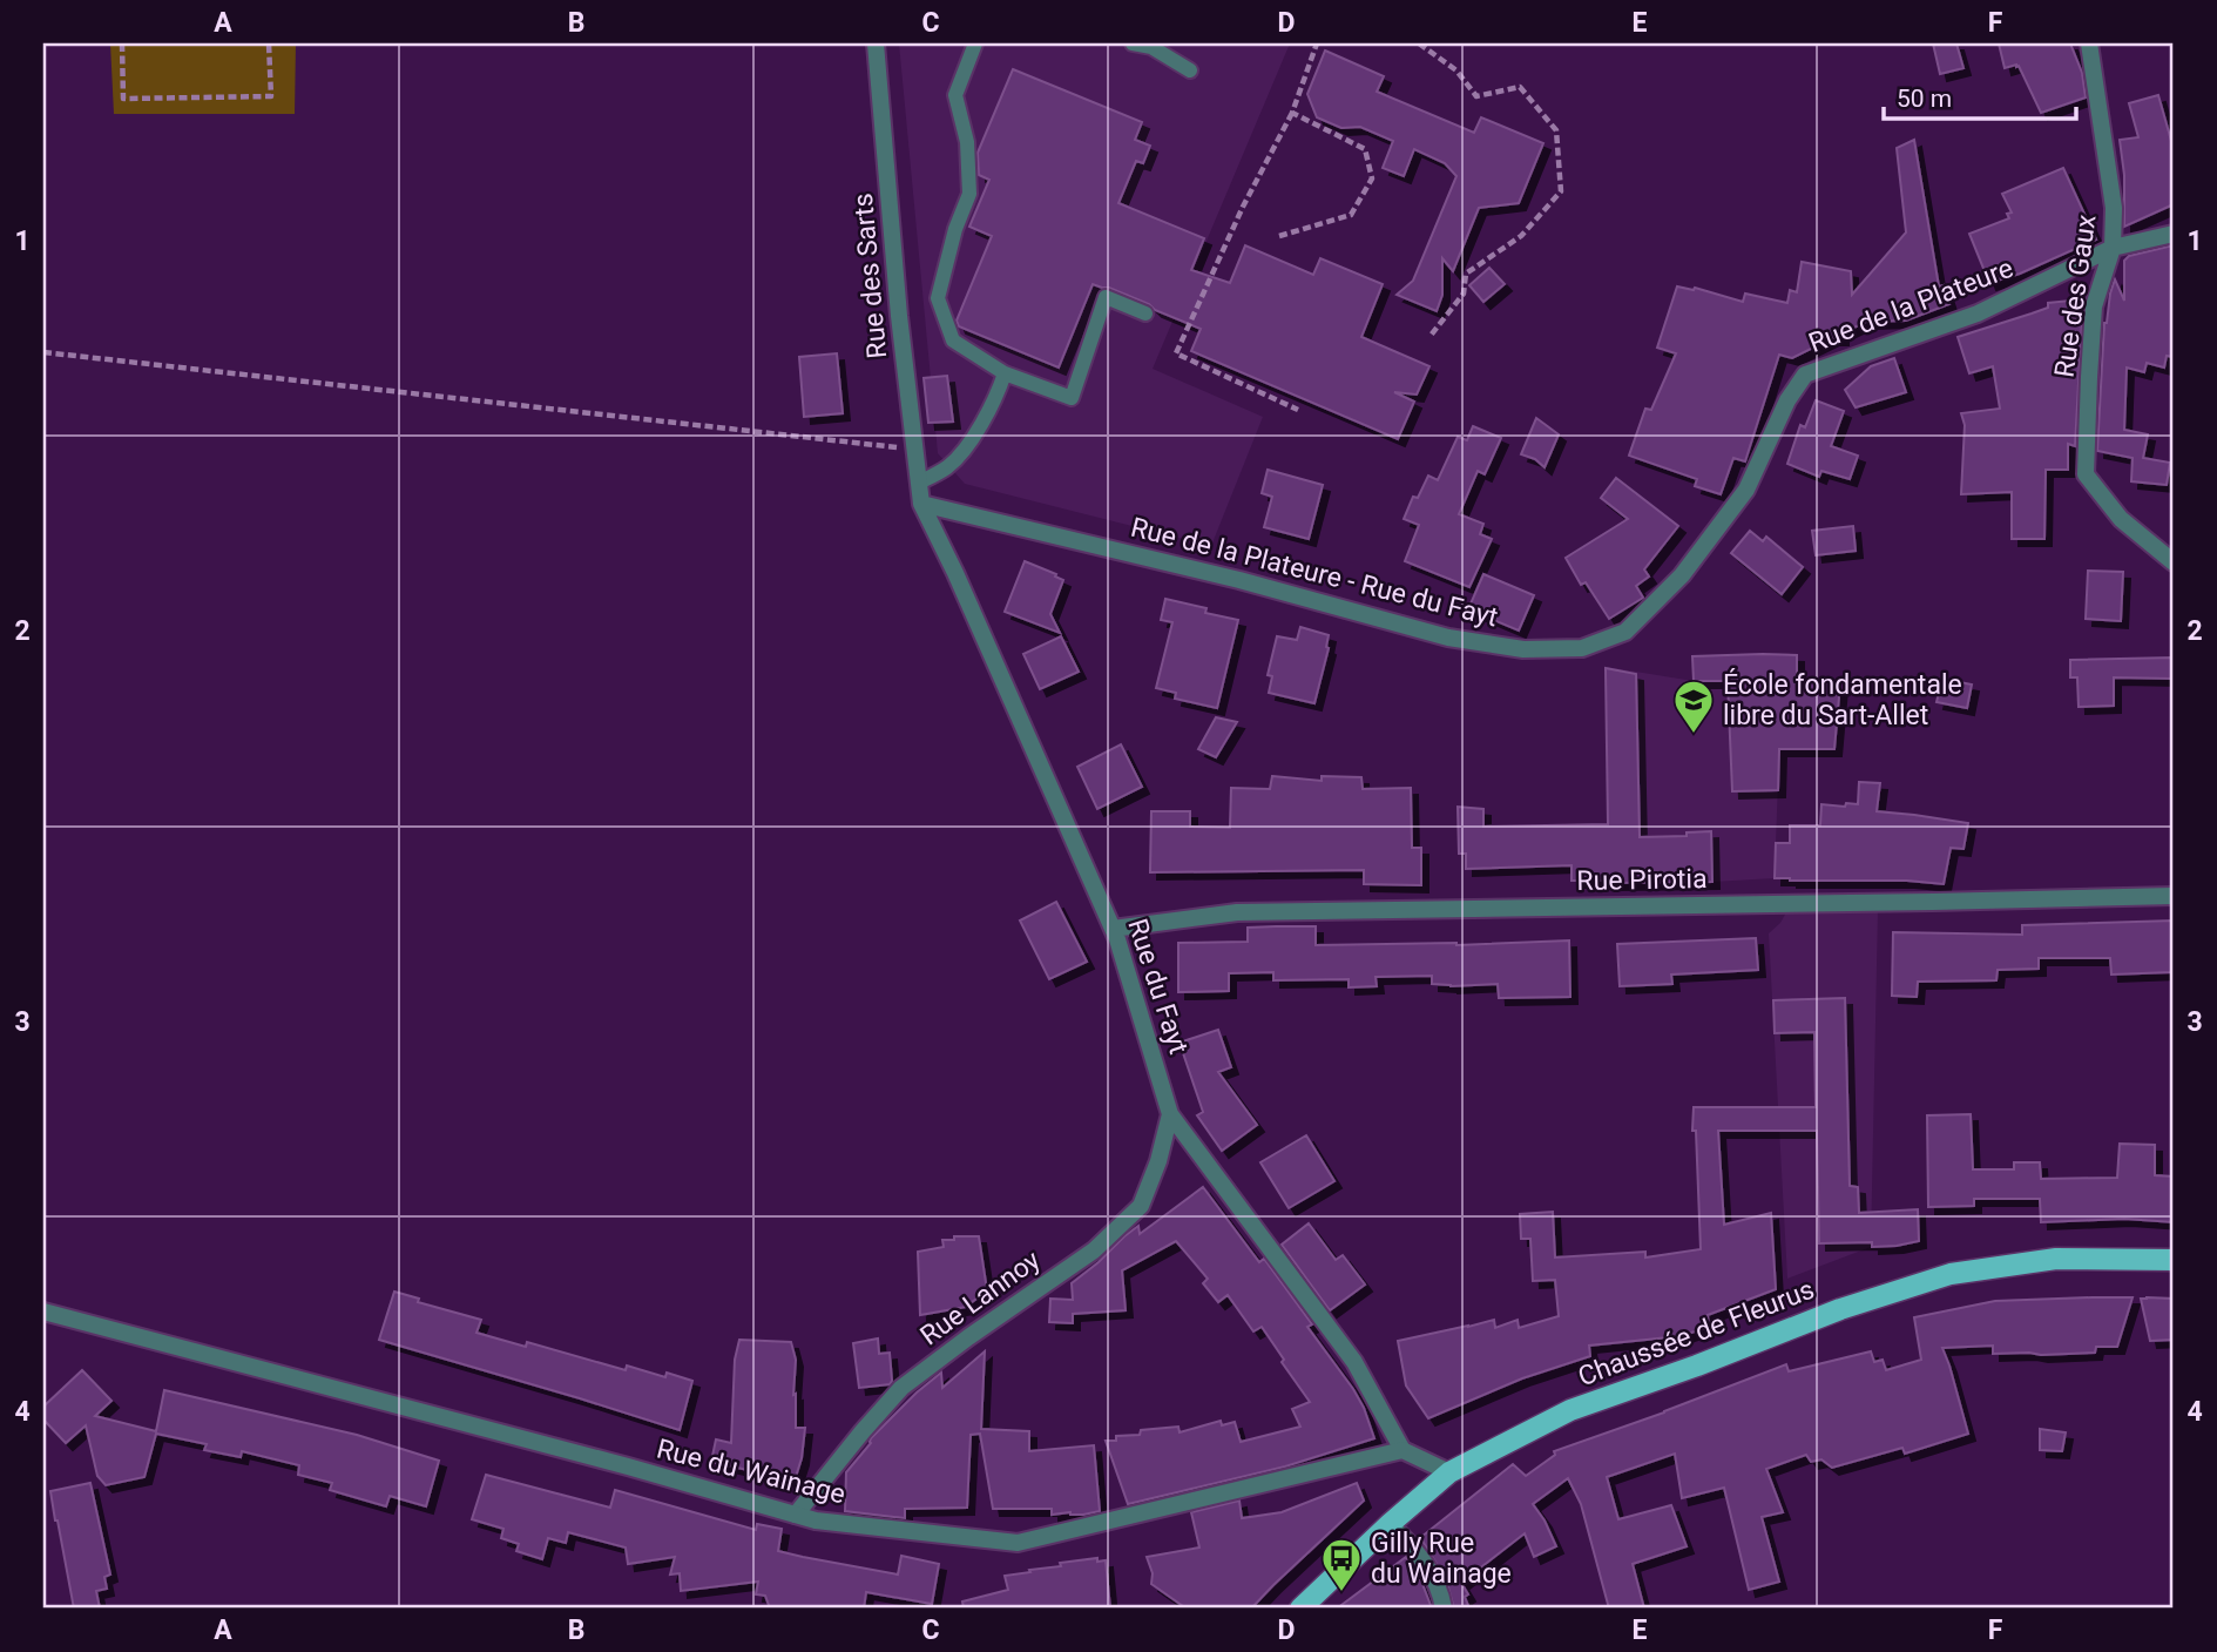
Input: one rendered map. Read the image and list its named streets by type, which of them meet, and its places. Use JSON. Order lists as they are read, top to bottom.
{
  "streets": {
    "main road": ["Chaussée de Fleurus"],
    "street": [
      "Rue des Sarts",
      "Rue des Gaux",
      "Rue de la Plateure",
      "Rue de la Plateure - Rue du Fayt",
      "Rue Pirotia",
      "Rue du Fayt",
      "Rue Lannoy",
      "Rue du Wainage"
    ]
  },
  "crossings": [
    ["Rue des Sarts", "Rue de la Plateure - Rue du Fayt"],
    ["Rue des Sarts", "Rue du Fayt"],
    ["Rue des Gaux", "Rue de la Plateure"],
    ["Rue de la Plateure", "Rue de la Plateure - Rue du Fayt"],
    ["Rue de la Plateure - Rue du Fayt", "Rue du Fayt"],
    ["Rue Pirotia", "Rue du Fayt"],
    ["Rue du Fayt", "Rue Lannoy"],
    ["Rue du Fayt", "Rue du Wainage"],
    ["Rue Lannoy", "Rue du Wainage"]
  ],
  "places": {
    "school or university": ["École fondamentale libre du Sart-Allet"],
    "bus stop": ["Gilly Rue du Wainage"]
  },
  "scale_bar": "50 m",
  "grid": {
    "columns": [
      "A",
      "B",
      "C",
      "D",
      "E",
      "F"
    ],
    "rows": [
      "1",
      "2",
      "3",
      "4"
    ]
  }
}
